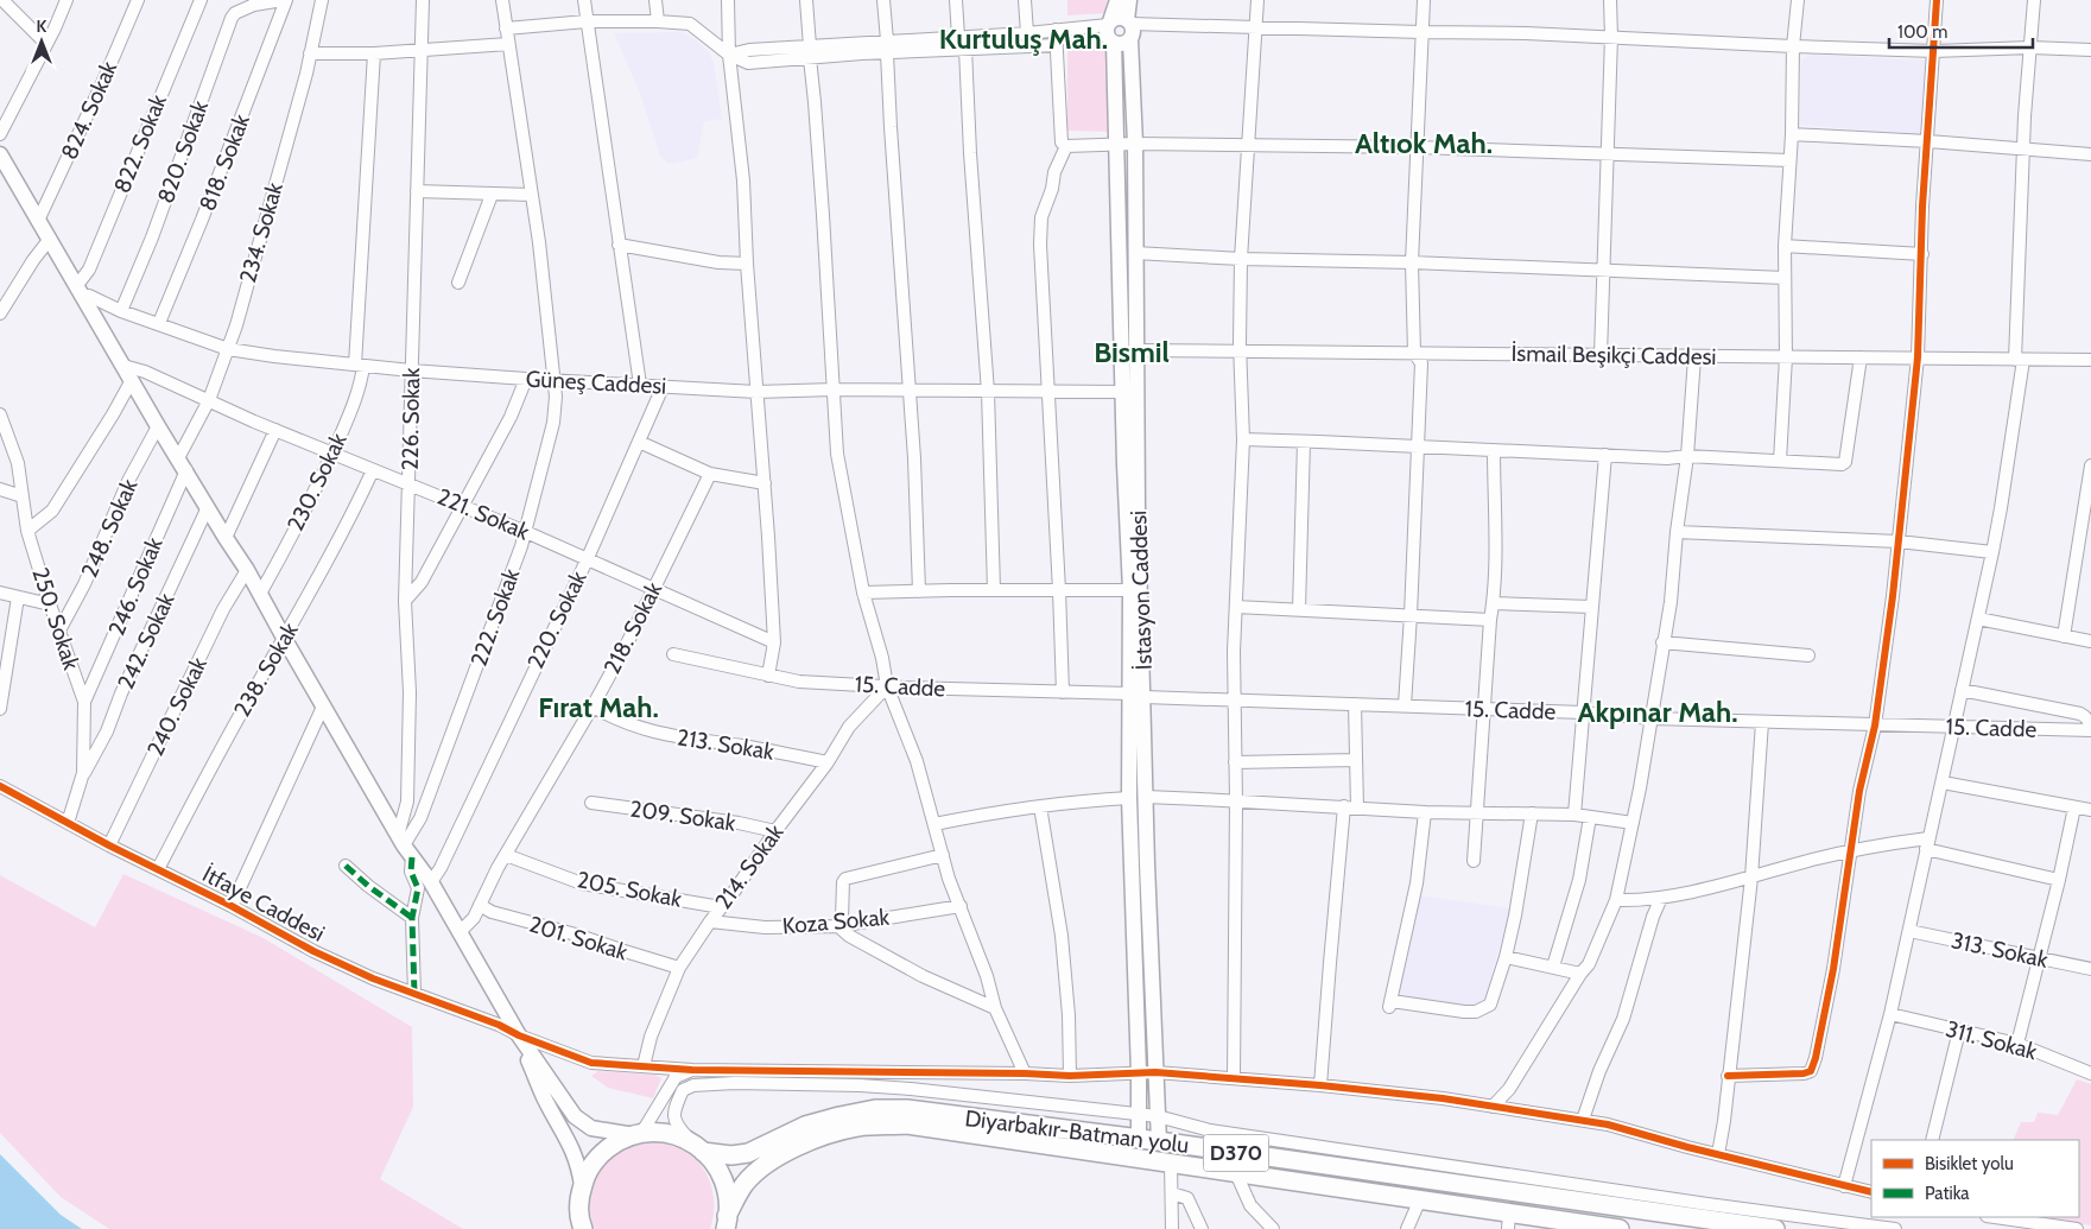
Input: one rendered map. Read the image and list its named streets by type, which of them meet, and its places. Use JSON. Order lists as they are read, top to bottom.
{
  "streets": {
    "highway": ["Diyarbakır-Batman yolu", "D370"],
    "main road": ["İstasyon Caddesi"],
    "street": [
      "824. Sokak",
      "822. Sokak",
      "820. Sokak",
      "818. Sokak",
      "234. Sokak",
      "İsmail Beşikçi Caddesi",
      "Güneş Caddesi",
      "226. Sokak",
      "230. Sokak",
      "221. Sokak",
      "248. Sokak",
      "246. Sokak",
      "222. Sokak",
      "250. Sokak",
      "220. Sokak",
      "218. Sokak",
      "242. Sokak",
      "238. Sokak",
      "15. Cadde",
      "240. Sokak",
      "213. Sokak",
      "209. Sokak",
      "214. Sokak",
      "205. Sokak",
      "İtfaye Caddesi",
      "Koza Sokak",
      "201. Sokak",
      "313. Sokak",
      "311. Sokak"
    ]
  },
  "crossings": [
    ["822. Sokak", "Güneş Caddesi"],
    ["820. Sokak", "818. Sokak"],
    ["820. Sokak", "Güneş Caddesi"],
    ["818. Sokak", "Güneş Caddesi"],
    ["234. Sokak", "Güneş Caddesi"],
    ["234. Sokak", "221. Sokak"],
    ["234. Sokak", "246. Sokak"],
    ["İsmail Beşikçi Caddesi", "İstasyon Caddesi"],
    ["Güneş Caddesi", "226. Sokak"],
    ["Güneş Caddesi", "230. Sokak"],
    ["Güneş Caddesi", "İstasyon Caddesi"],
    ["Güneş Caddesi", "222. Sokak"],
    ["Güneş Caddesi", "220. Sokak"],
    ["226. Sokak", "221. Sokak"],
    ["226. Sokak", "222. Sokak"],
    ["230. Sokak", "221. Sokak"],
    ["221. Sokak", "222. Sokak"],
    ["221. Sokak", "220. Sokak"],
    ["221. Sokak", "218. Sokak"],
    ["221. Sokak", "238. Sokak"],
    ["248. Sokak", "250. Sokak"],
    ["246. Sokak", "250. Sokak"],
    ["İstasyon Caddesi", "15. Cadde"],
    ["İstasyon Caddesi", "İtfaye Caddesi"],
    ["İstasyon Caddesi", "Diyarbakır-Batman yolu"],
    ["250. Sokak", "242. Sokak"],
    ["250. Sokak", "İtfaye Caddesi"],
    ["218. Sokak", "213. Sokak"],
    ["218. Sokak", "205. Sokak"],
    ["218. Sokak", "201. Sokak"],
    ["238. Sokak", "İtfaye Caddesi"],
    ["15. Cadde", "214. Sokak"],
    ["240. Sokak", "İtfaye Caddesi"],
    ["213. Sokak", "214. Sokak"],
    ["209. Sokak", "214. Sokak"],
    ["214. Sokak", "205. Sokak"],
    ["214. Sokak", "İtfaye Caddesi"],
    ["214. Sokak", "Koza Sokak"],
    ["214. Sokak", "201. Sokak"]
  ],
  "districts": [
    "Kurtuluş Mah.",
    "Altıok Mah.",
    "Bismil",
    "Fırat Mah.",
    "Akpınar Mah."
  ],
  "legend": ["Bisiklet yolu", "Patika"],
  "scale_bar": "100 m",
  "north": "top"
}
